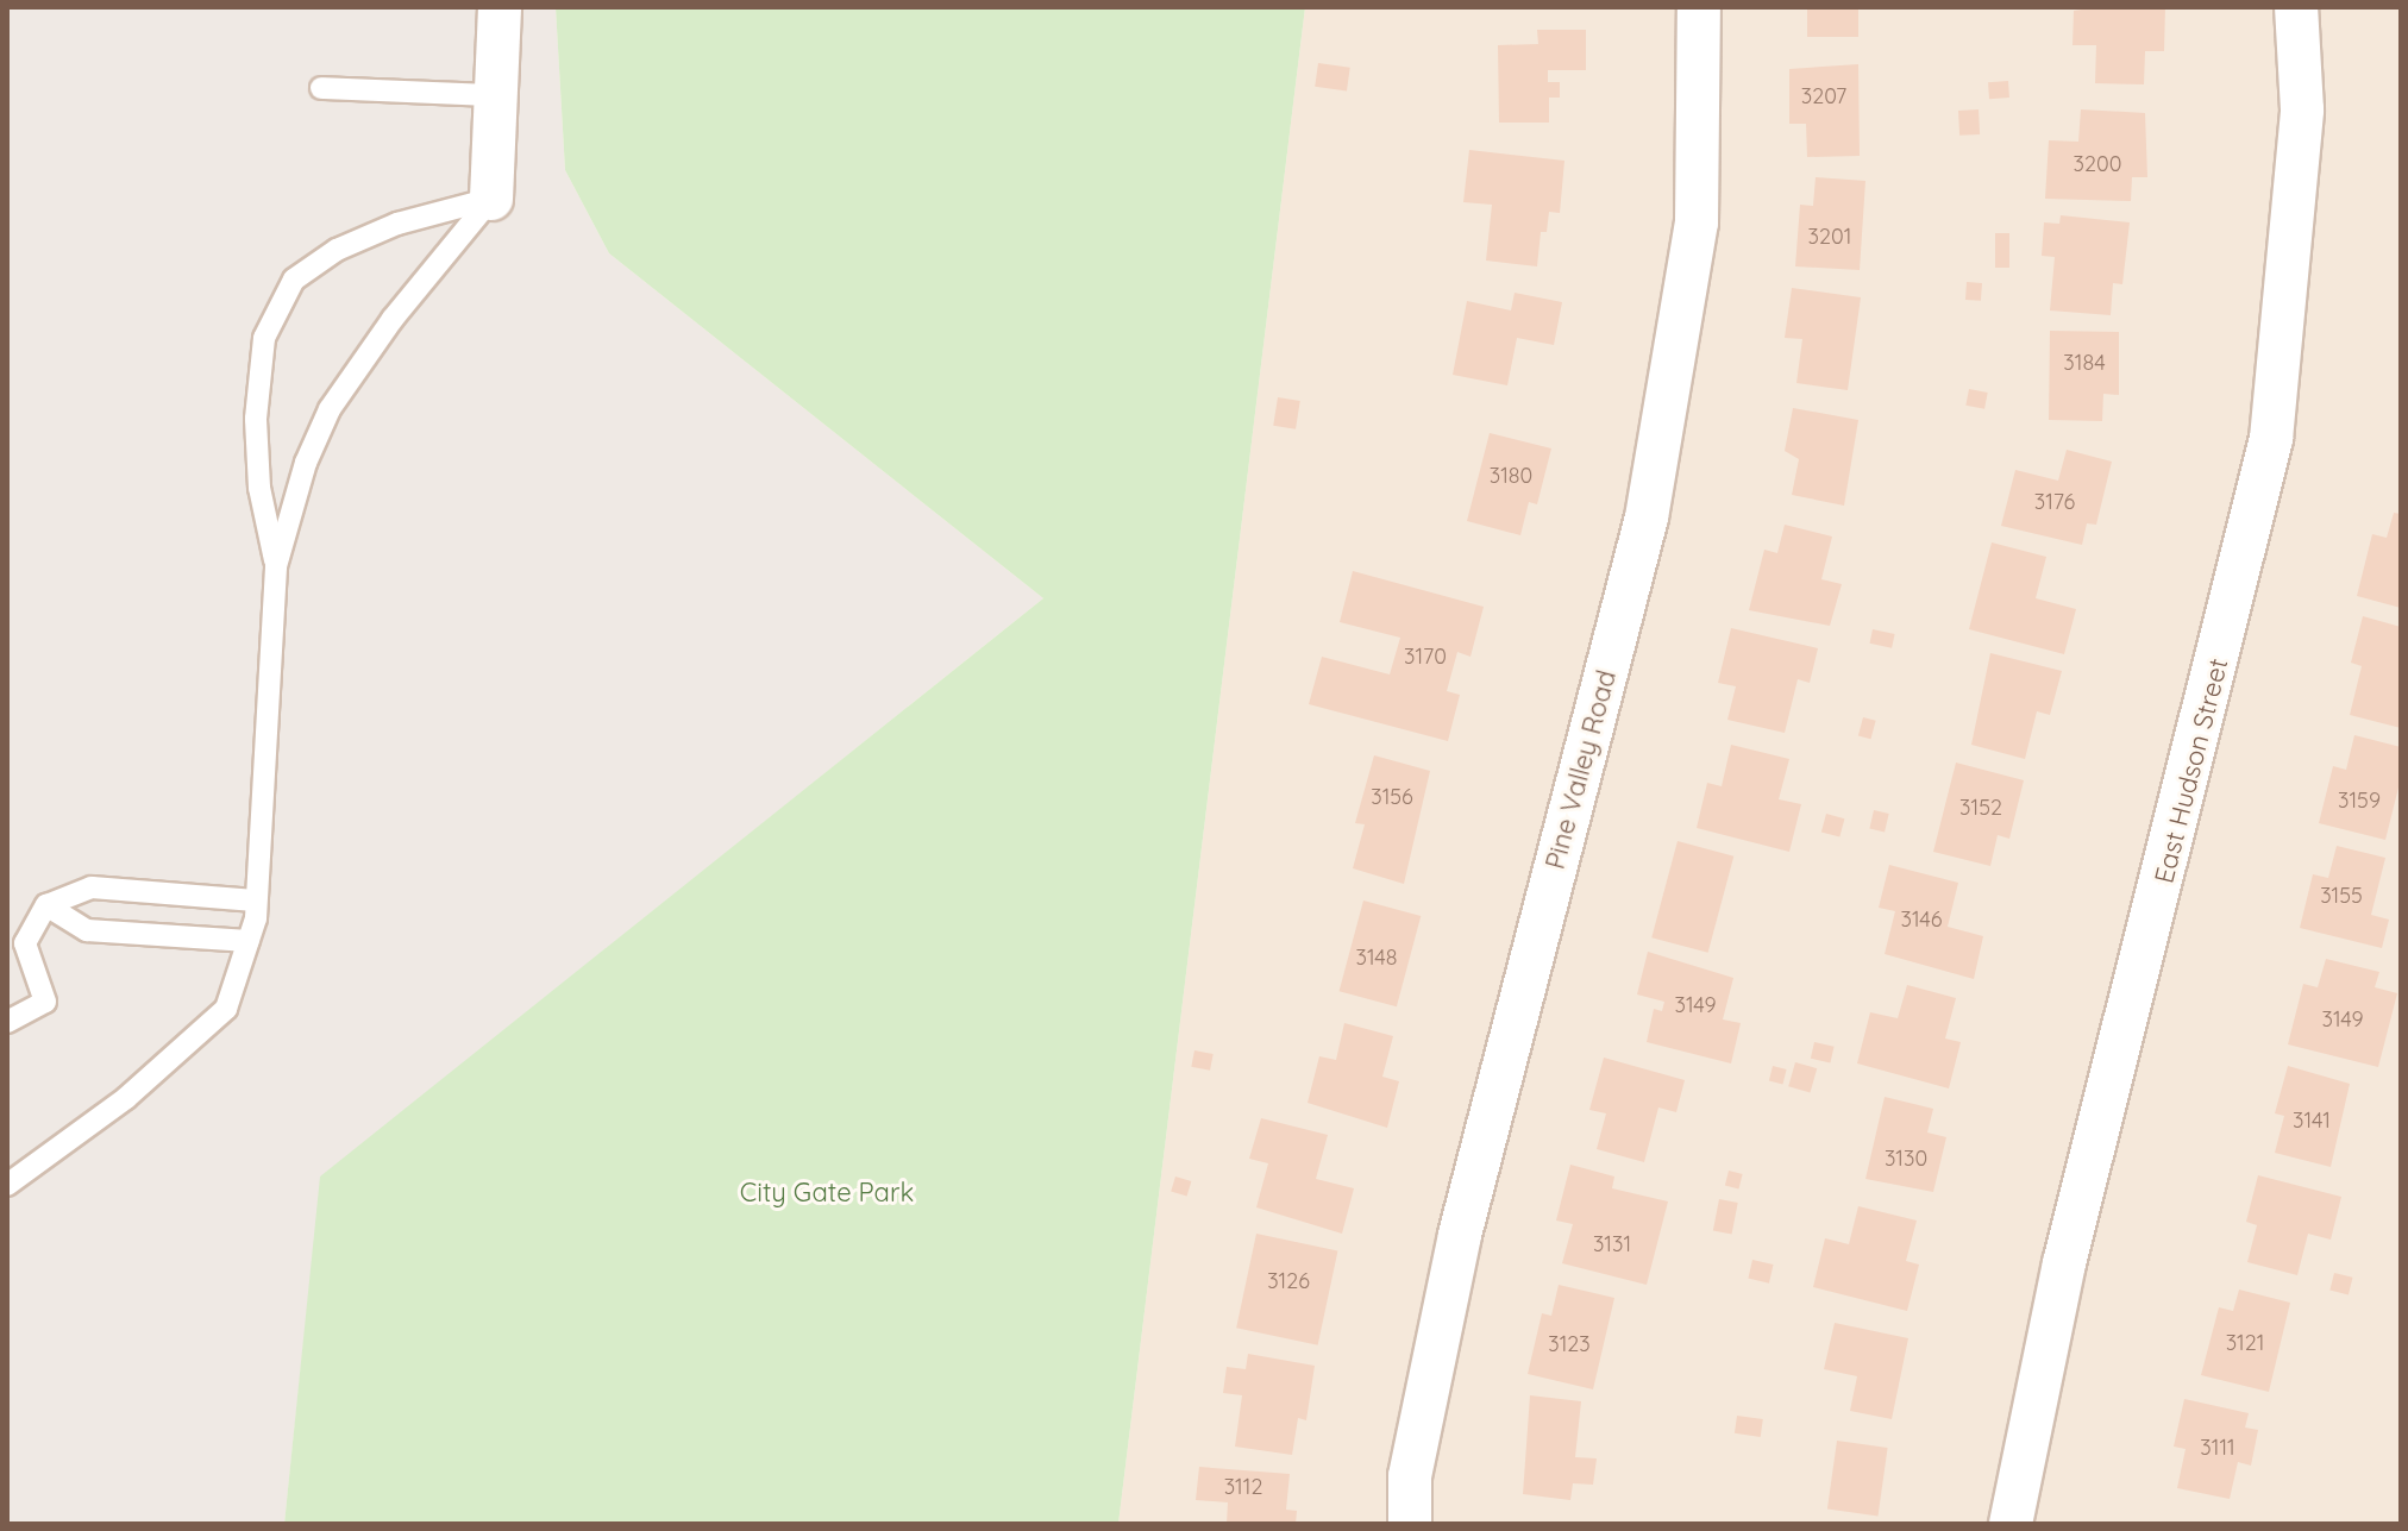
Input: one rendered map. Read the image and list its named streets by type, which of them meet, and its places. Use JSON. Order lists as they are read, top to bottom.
{
  "streets": {
    "street": ["Pine Valley Road", "East Hudson Street"]
  },
  "parks": ["City Gate Park"],
  "house_numbers": [
    "3207",
    "3200",
    "3201",
    "3184",
    "3180",
    "3176",
    "3170",
    "3156",
    "3159",
    "3152",
    "3155",
    "3146",
    "3148",
    "3149",
    "3149",
    "3141",
    "3130",
    "3131",
    "3126",
    "3121",
    "3123",
    "3111",
    "3112"
  ]
}
